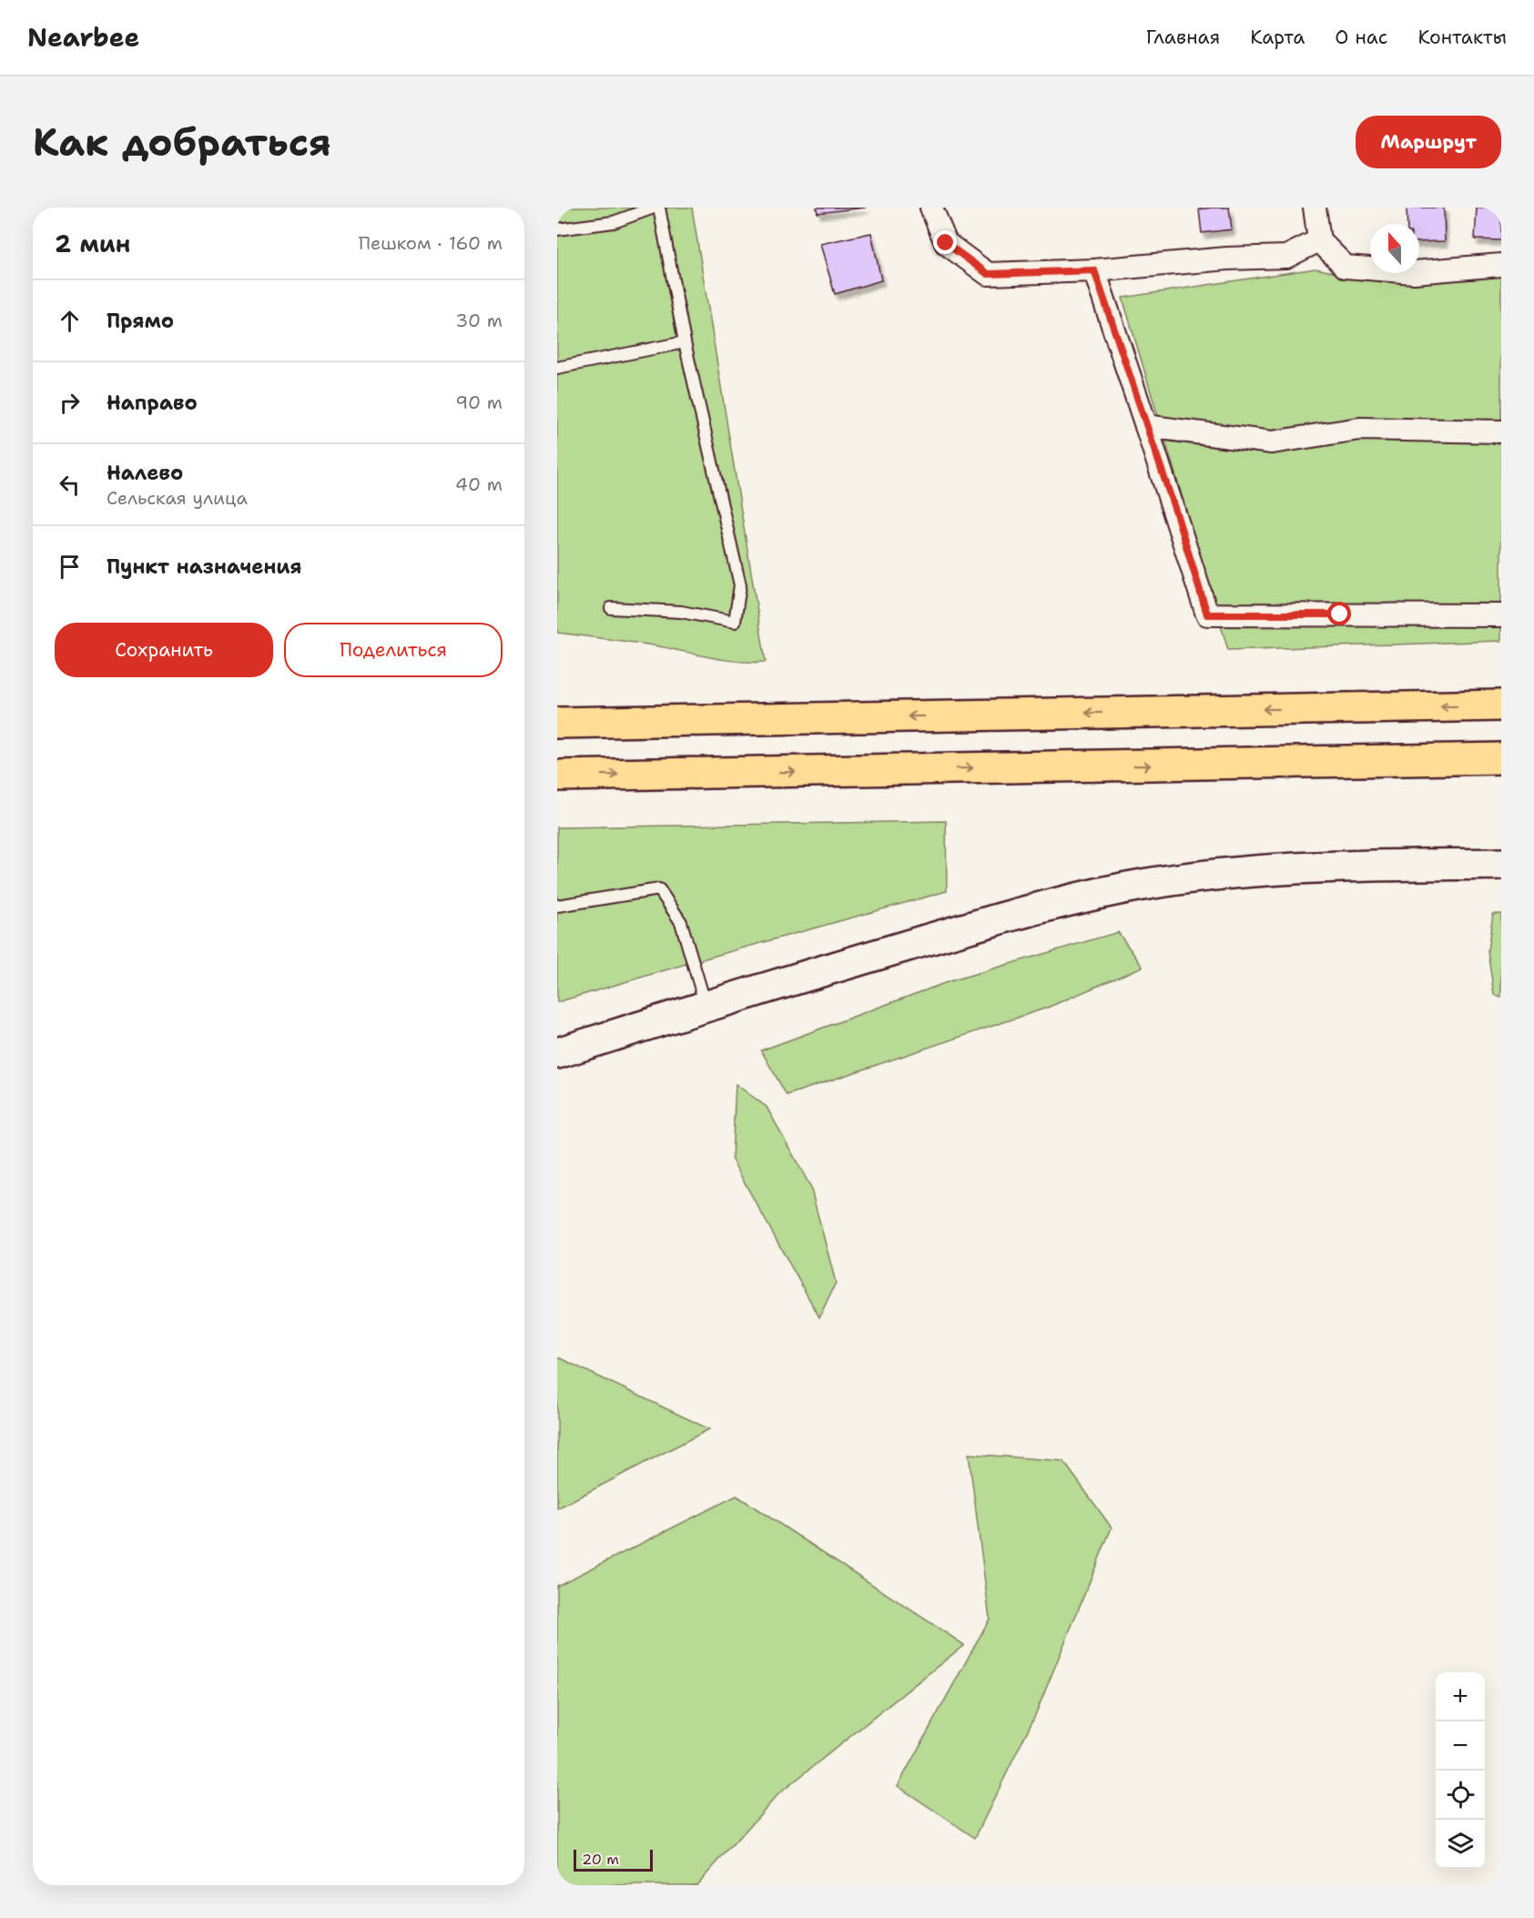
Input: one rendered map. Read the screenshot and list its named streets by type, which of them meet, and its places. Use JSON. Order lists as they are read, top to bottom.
{
  "scale_bar": "20 m",
  "north": "top",
  "page": {
    "header": "Nearbee",
    "nav": [
      "Главная",
      "Карта",
      "О нас",
      "Контакты"
    ],
    "buttons": [
      "Маршрут",
      ["Сохранить", "Поделиться"]
    ],
    "title": "Как добраться",
    "heading": ["2 мин", "Пешком · 160 m"],
    "list": [
      ["Прямо", "30 m"],
      ["Направо", "90 m"],
      ["Налево", "Сельская улица", "40 m"],
      "Пункт назначения"
    ],
    "map_buttons": ["+", "−"],
    "scale": "20 m"
  }
}
